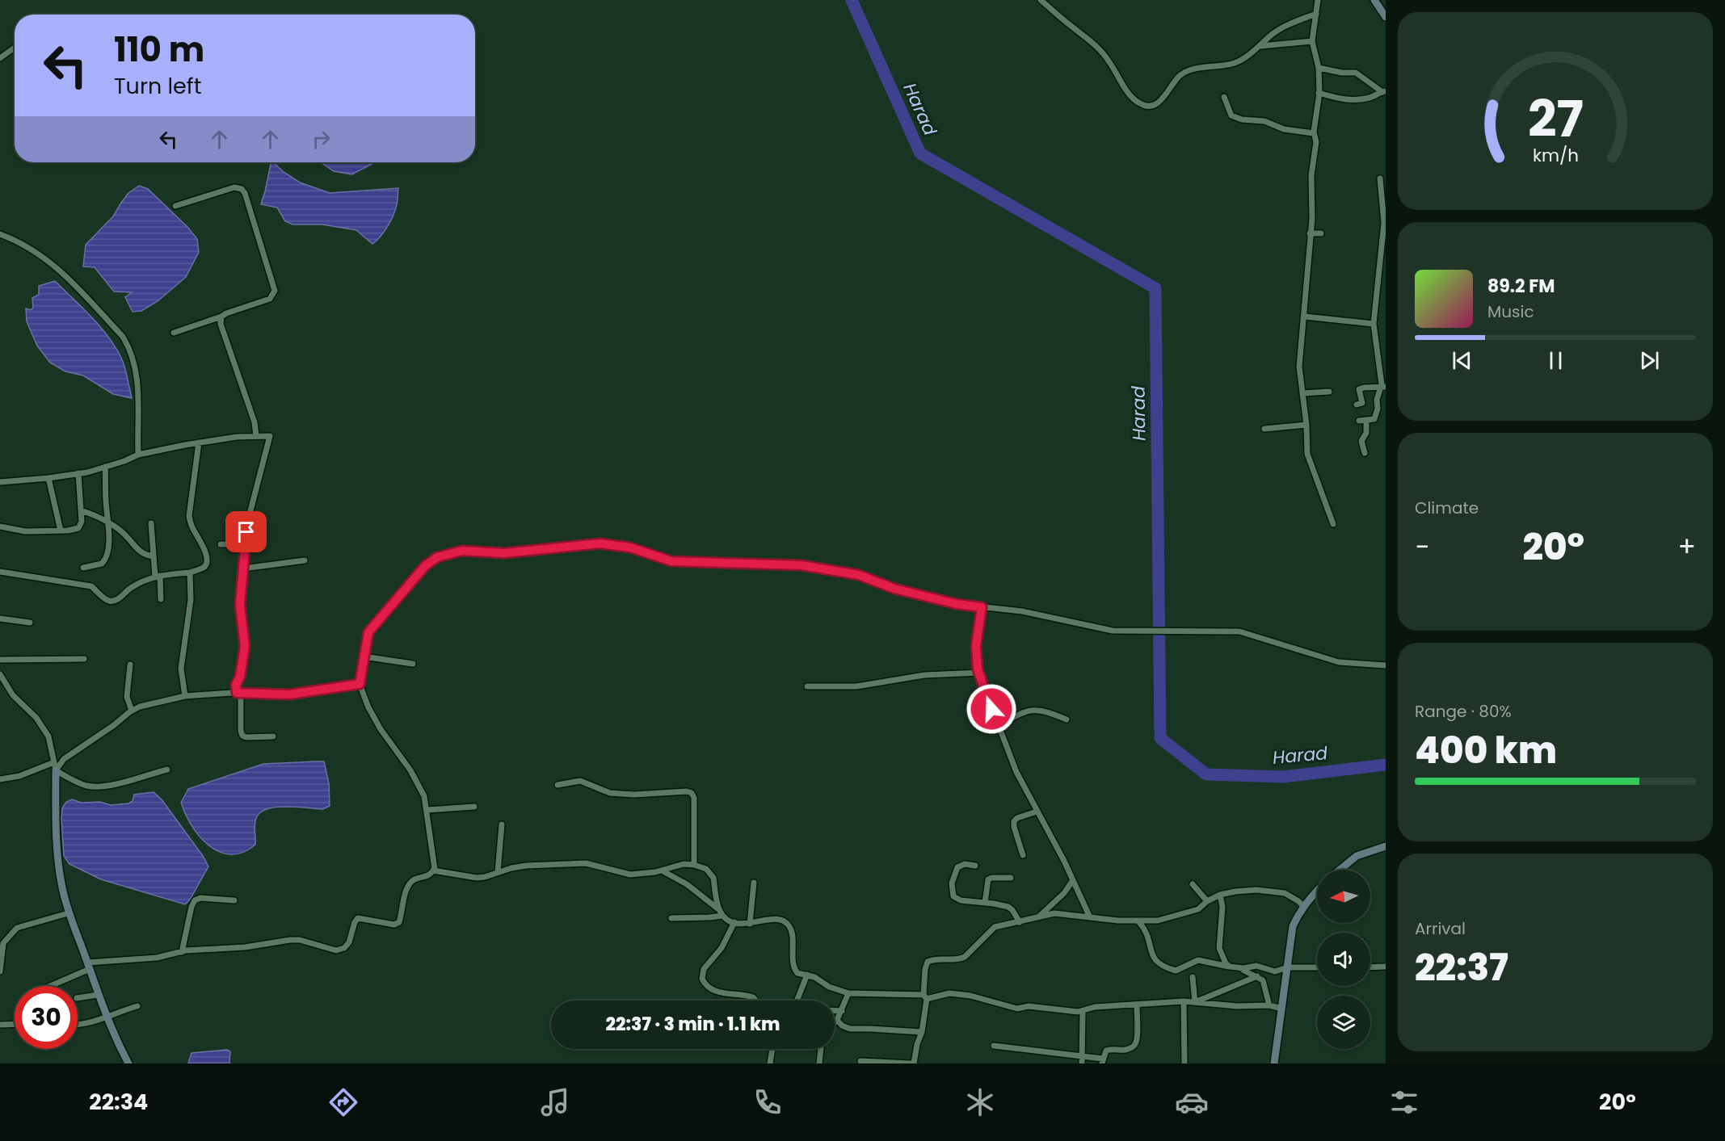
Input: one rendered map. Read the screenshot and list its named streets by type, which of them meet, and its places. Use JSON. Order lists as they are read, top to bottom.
{
  "water": ["Harad"],
  "north": "left",
  "page": {
    "turn": ["110 m", "Turn left"],
    "song": ["89.2 FM", "Music"],
    "tile": [
      "Climate",
      ["Range · 80%", "400 km"],
      ["Arrival", "22:37"]
    ],
    "heat": ["−", "20°", "+"],
    "limit": "30",
    "trip": "22:37 · 3 min · 1.1 km",
    "tabs": ["22:34", "20°"],
    "gauge": ["27", "km/h"]
  }
}
